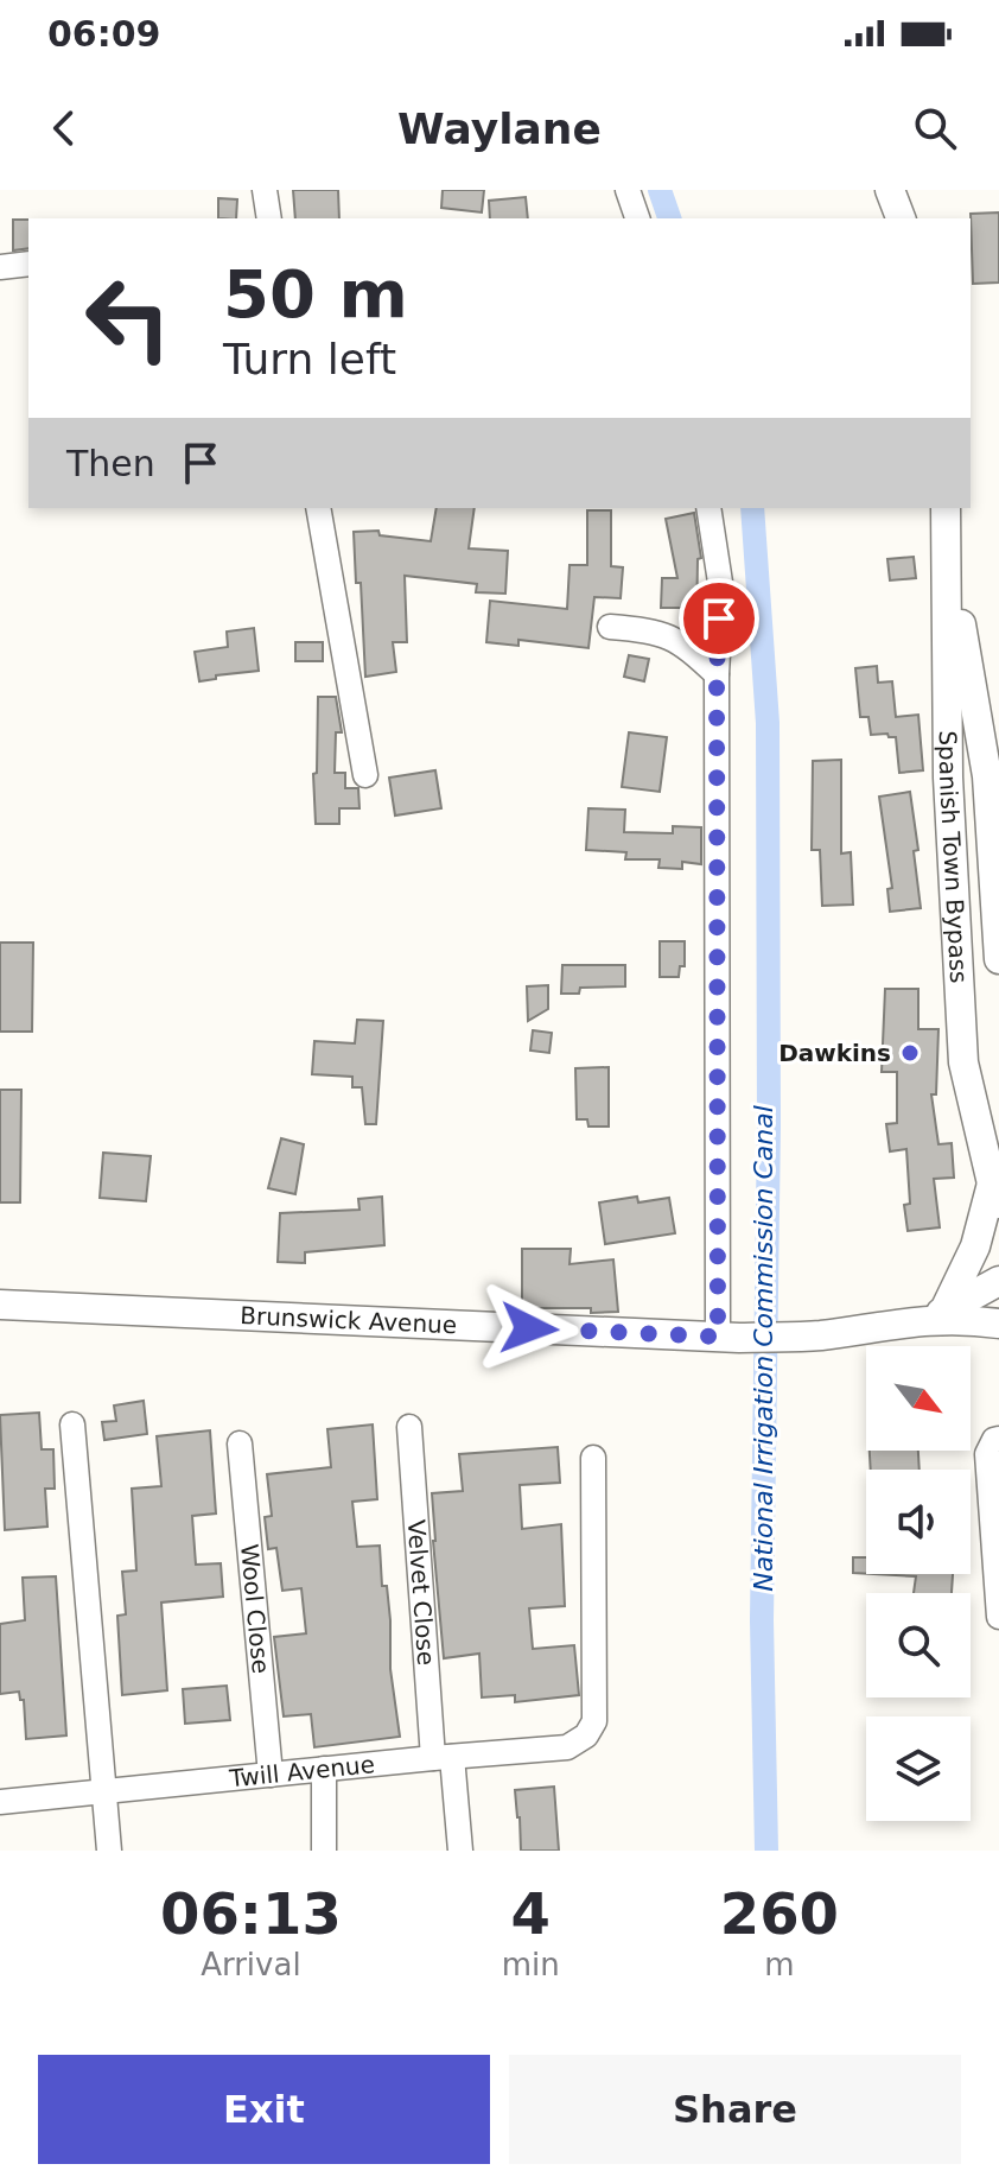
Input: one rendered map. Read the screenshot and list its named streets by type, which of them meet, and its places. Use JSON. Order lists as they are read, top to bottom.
{
  "streets": {
    "main road": ["Spanish Town Bypass", "Brunswick Avenue"],
    "street": ["Velvet Close", "Wool Close", "Twill Avenue"]
  },
  "crossings": [
    ["Velvet Close", "Twill Avenue"],
    ["Wool Close", "Twill Avenue"]
  ],
  "water": ["National Irrigation Commission Canal"],
  "places": ["Dawkins"],
  "north": "bottom right",
  "page": {
    "status": "06:09",
    "header": "Waylane",
    "turn": ["50 m", "Turn left"],
    "then": "Then",
    "eta": [
      "06:13",
      "Arrival",
      "4",
      "min",
      "260",
      "m"
    ],
    "buttons": ["Exit", "Share"]
  }
}
